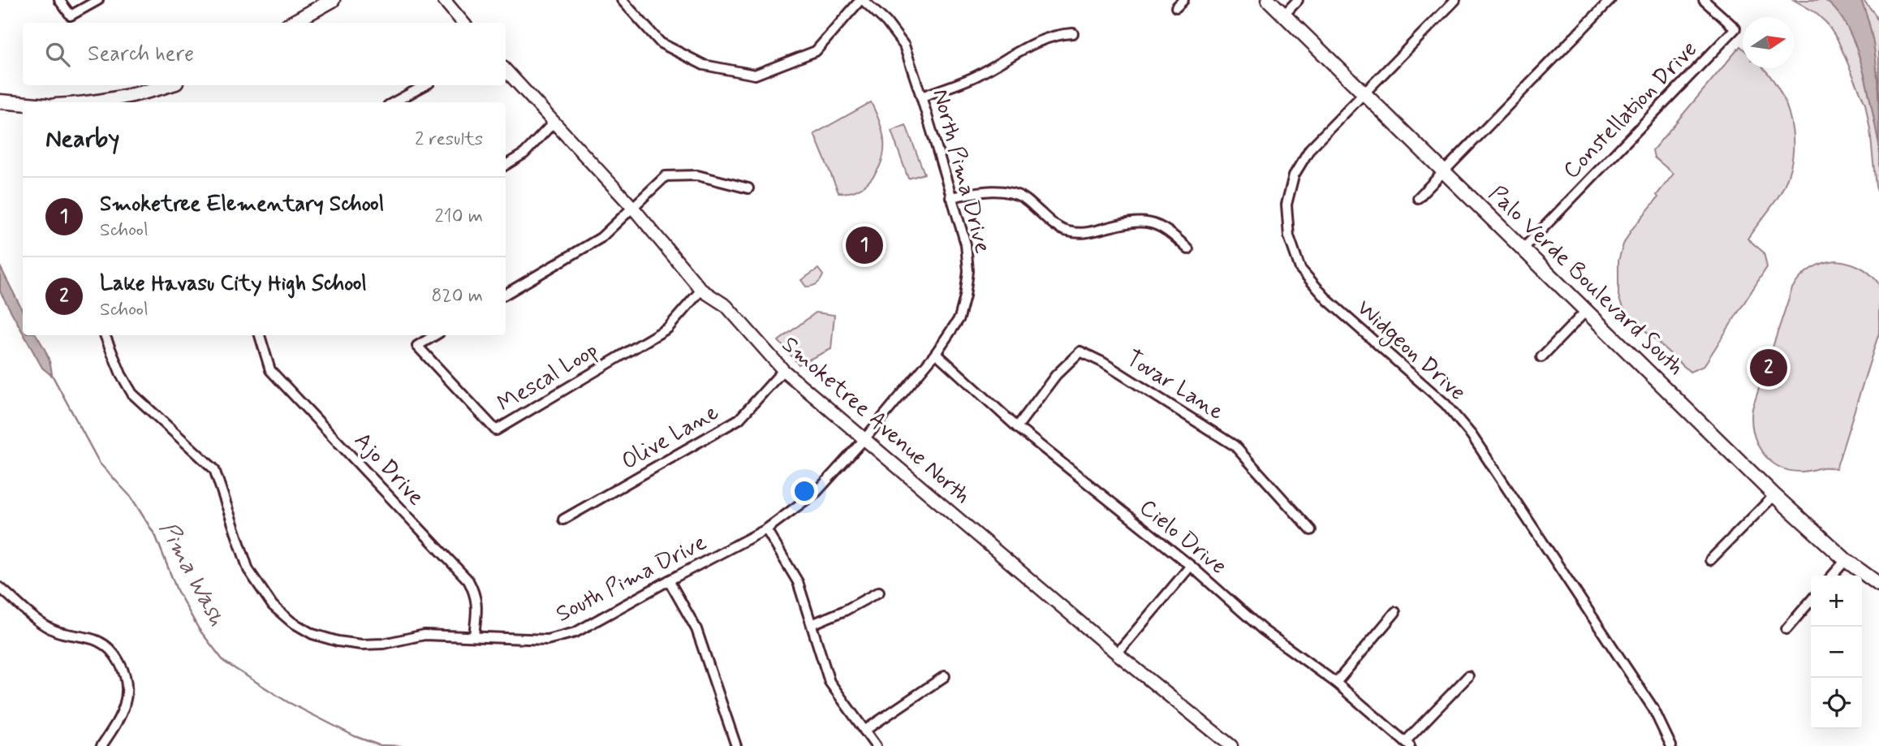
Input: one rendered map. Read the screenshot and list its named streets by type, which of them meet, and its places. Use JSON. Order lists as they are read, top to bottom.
{
  "streets": {
    "main road": ["Palo Verde Boulevard South"],
    "street": [
      "Constellation Drive",
      "North Pima Drive",
      "Widgeon Drive",
      "Mescal Loop",
      "Tovar Lane",
      "Smoketree Avenue North",
      "Olive Lane",
      "Ajo Drive",
      "Cielo Drive",
      "South Pima Drive"
    ]
  },
  "crossings": [
    ["Constellation Drive", "Palo Verde Boulevard South"],
    ["North Pima Drive", "Smoketree Avenue North"],
    ["North Pima Drive", "Cielo Drive"],
    ["North Pima Drive", "South Pima Drive"],
    ["Palo Verde Boulevard South", "Widgeon Drive"],
    ["Mescal Loop", "Smoketree Avenue North"],
    ["Tovar Lane", "Cielo Drive"],
    ["Smoketree Avenue North", "Olive Lane"],
    ["Smoketree Avenue North", "South Pima Drive"],
    ["Ajo Drive", "South Pima Drive"]
  ],
  "water": ["Pima Wash"],
  "north": "right",
  "page": {
    "search": "Search here",
    "heading": ["Nearby", "2 results"],
    "list": [
      {
        "mark": "1",
        "name": "Smoketree Elementary School",
        "note": "School",
        "value": "210 m"
      },
      {
        "mark": "2",
        "name": "Lake Havasu City High School",
        "note": "School",
        "value": "820 m"
      }
    ],
    "pins": ["1", "2"],
    "map_buttons": ["+", "−"]
  }
}
